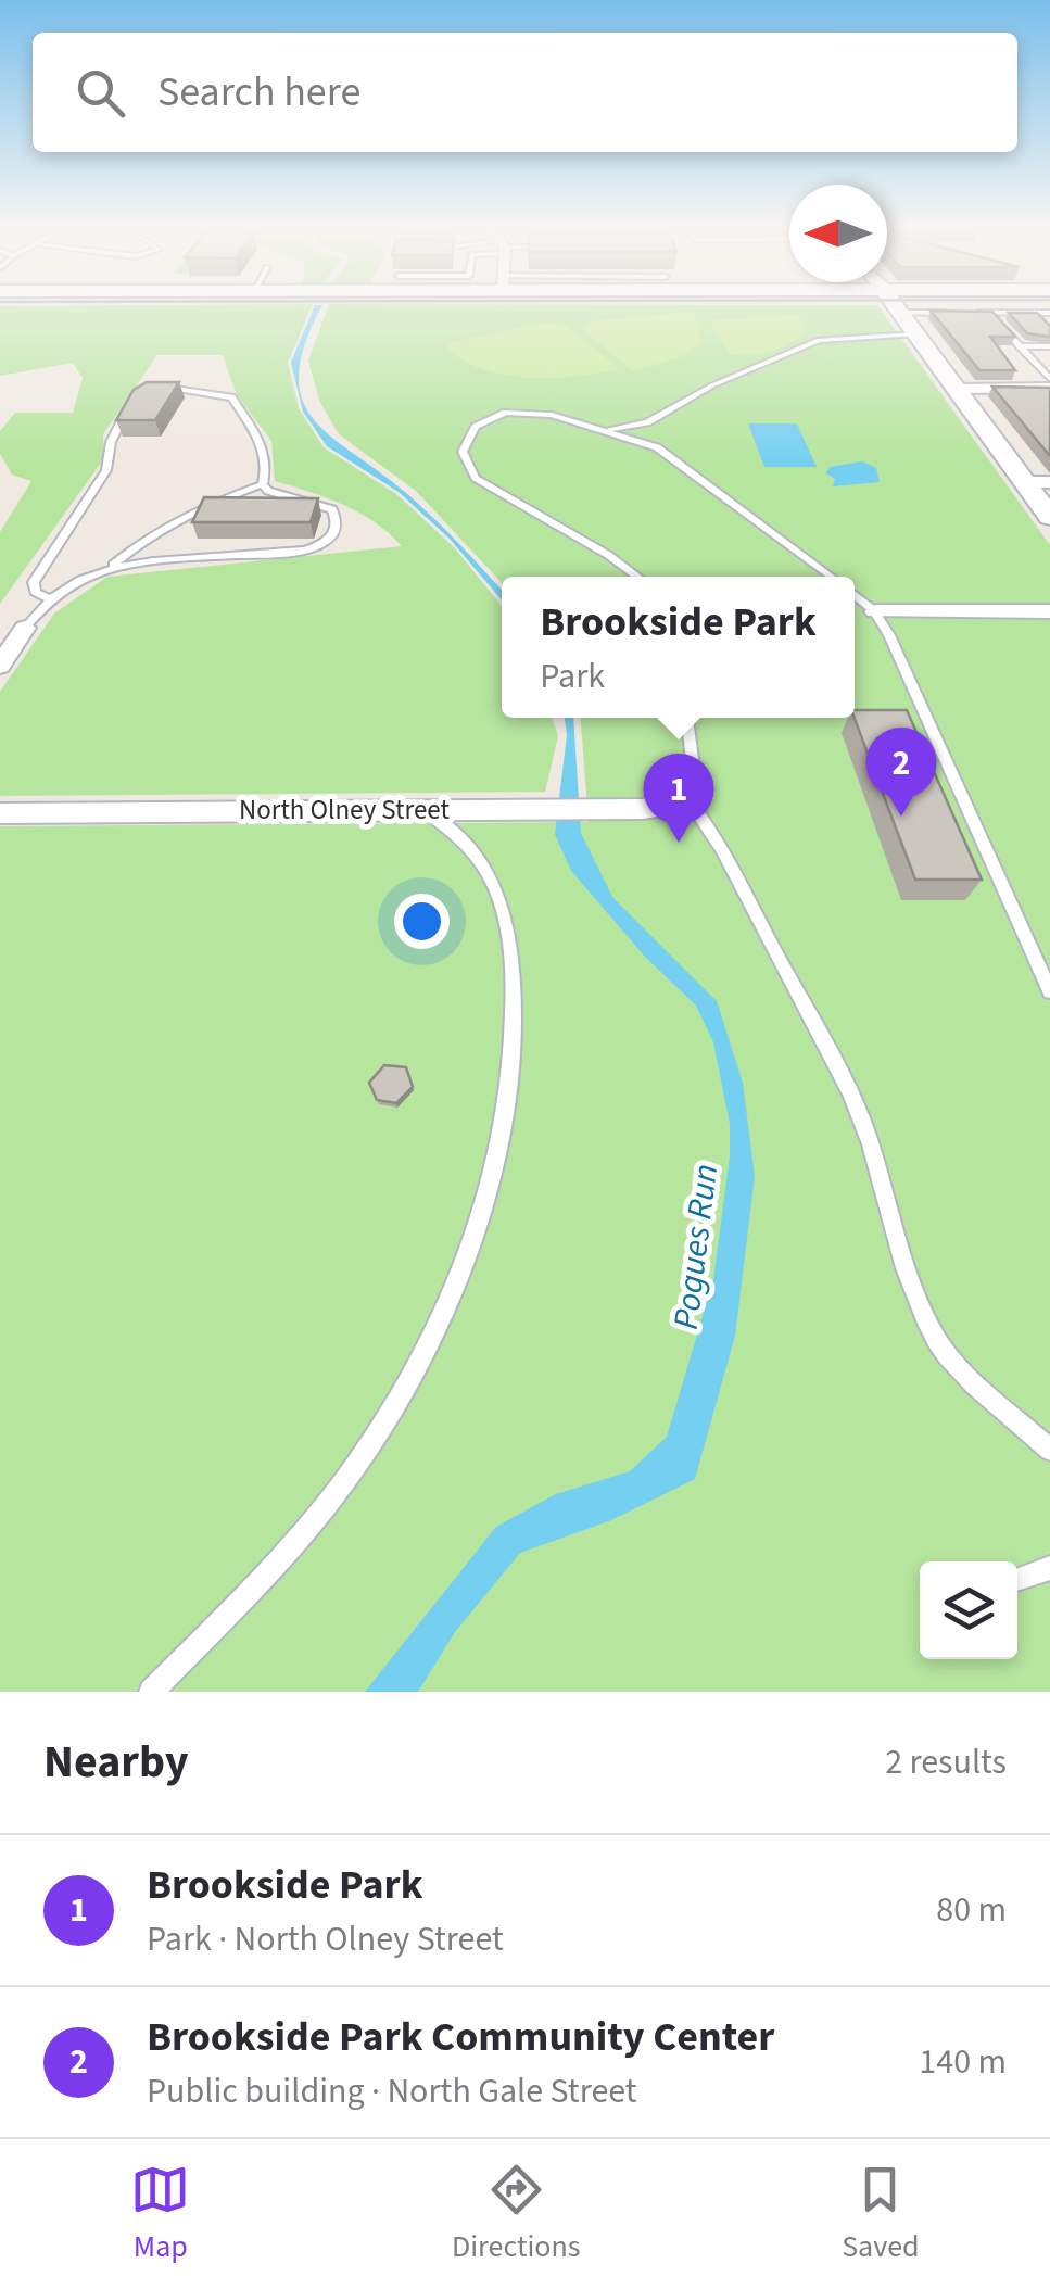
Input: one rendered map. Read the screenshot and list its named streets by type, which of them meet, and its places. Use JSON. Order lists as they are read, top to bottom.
{
  "streets": {
    "street": ["North Olney Street"]
  },
  "water": ["Pogues Run"],
  "north": "left",
  "page": {
    "search": "Search here",
    "popup": ["Brookside Park", "Park"],
    "pins": ["2", "1"],
    "heading": ["Nearby", "2 results"],
    "list": [
      {
        "mark": "1",
        "name": "Brookside Park",
        "note": "Park · North Olney Street",
        "value": "80 m"
      },
      {
        "mark": "2",
        "name": "Brookside Park Community Center",
        "note": "Public building · North Gale Street",
        "value": "140 m"
      }
    ],
    "nav": ["Map", "Directions", "Saved"]
  }
}
